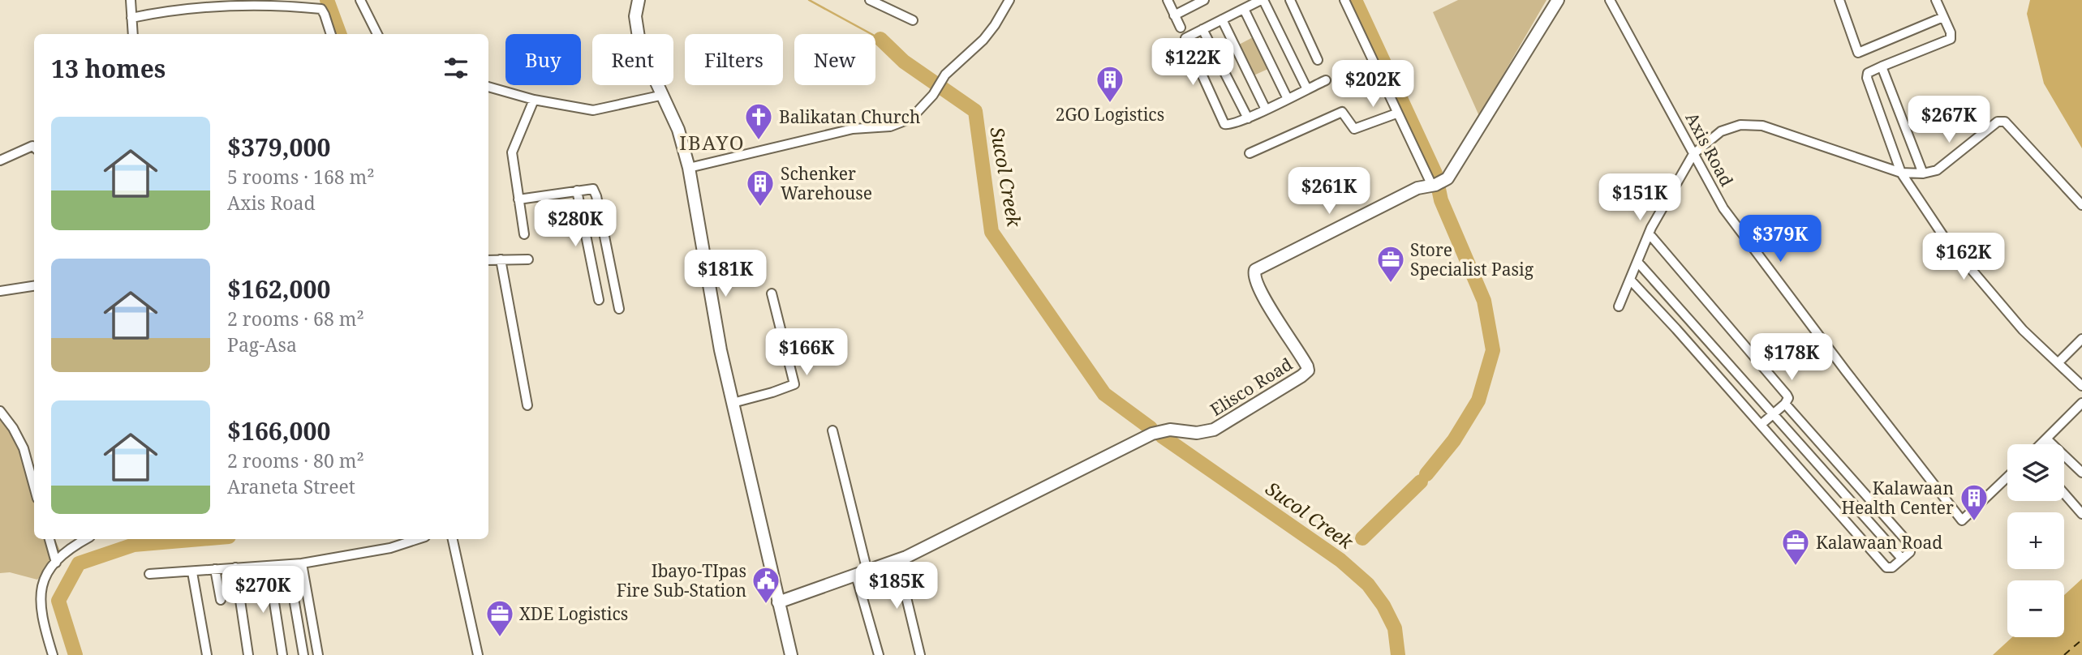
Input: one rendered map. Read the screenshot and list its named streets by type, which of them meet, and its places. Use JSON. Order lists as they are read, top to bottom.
{
  "streets": {
    "main road": ["Elisco Road"],
    "street": ["Axis Road"]
  },
  "districts": ["IBAYO"],
  "water": ["Sucol Creek"],
  "places": {
    "building": ["2GO Logistics", "Schenker Warehouse", "Kalawaan Health Center"],
    "church": ["Balikatan Church"],
    "office": ["Store Specialist Pasig", "Kalawaan Road", "XDE Logistics"],
    "public building": ["Ibayo-TIpas Fire Sub-Station"]
  },
  "page": {
    "chip": [
      "Buy",
      "Rent",
      "Filters",
      "New"
    ],
    "heading": "13 homes",
    "price": [
      "$122K",
      "$202K",
      "$267K",
      "$261K",
      "$151K",
      "$280K",
      "$379K",
      "$162K",
      "$181K",
      "$166K",
      "$178K",
      "$185K",
      "$270K"
    ],
    "list": [
      {
        "name": "$379,000",
        "note": "5 rooms · 168 m² · Axis Road"
      },
      {
        "name": "$162,000",
        "note": "2 rooms · 68 m² · Pag-Asa"
      },
      {
        "name": "$166,000",
        "note": "2 rooms · 80 m² · Araneta Street"
      }
    ],
    "map_buttons": ["+", "−"]
  }
}
